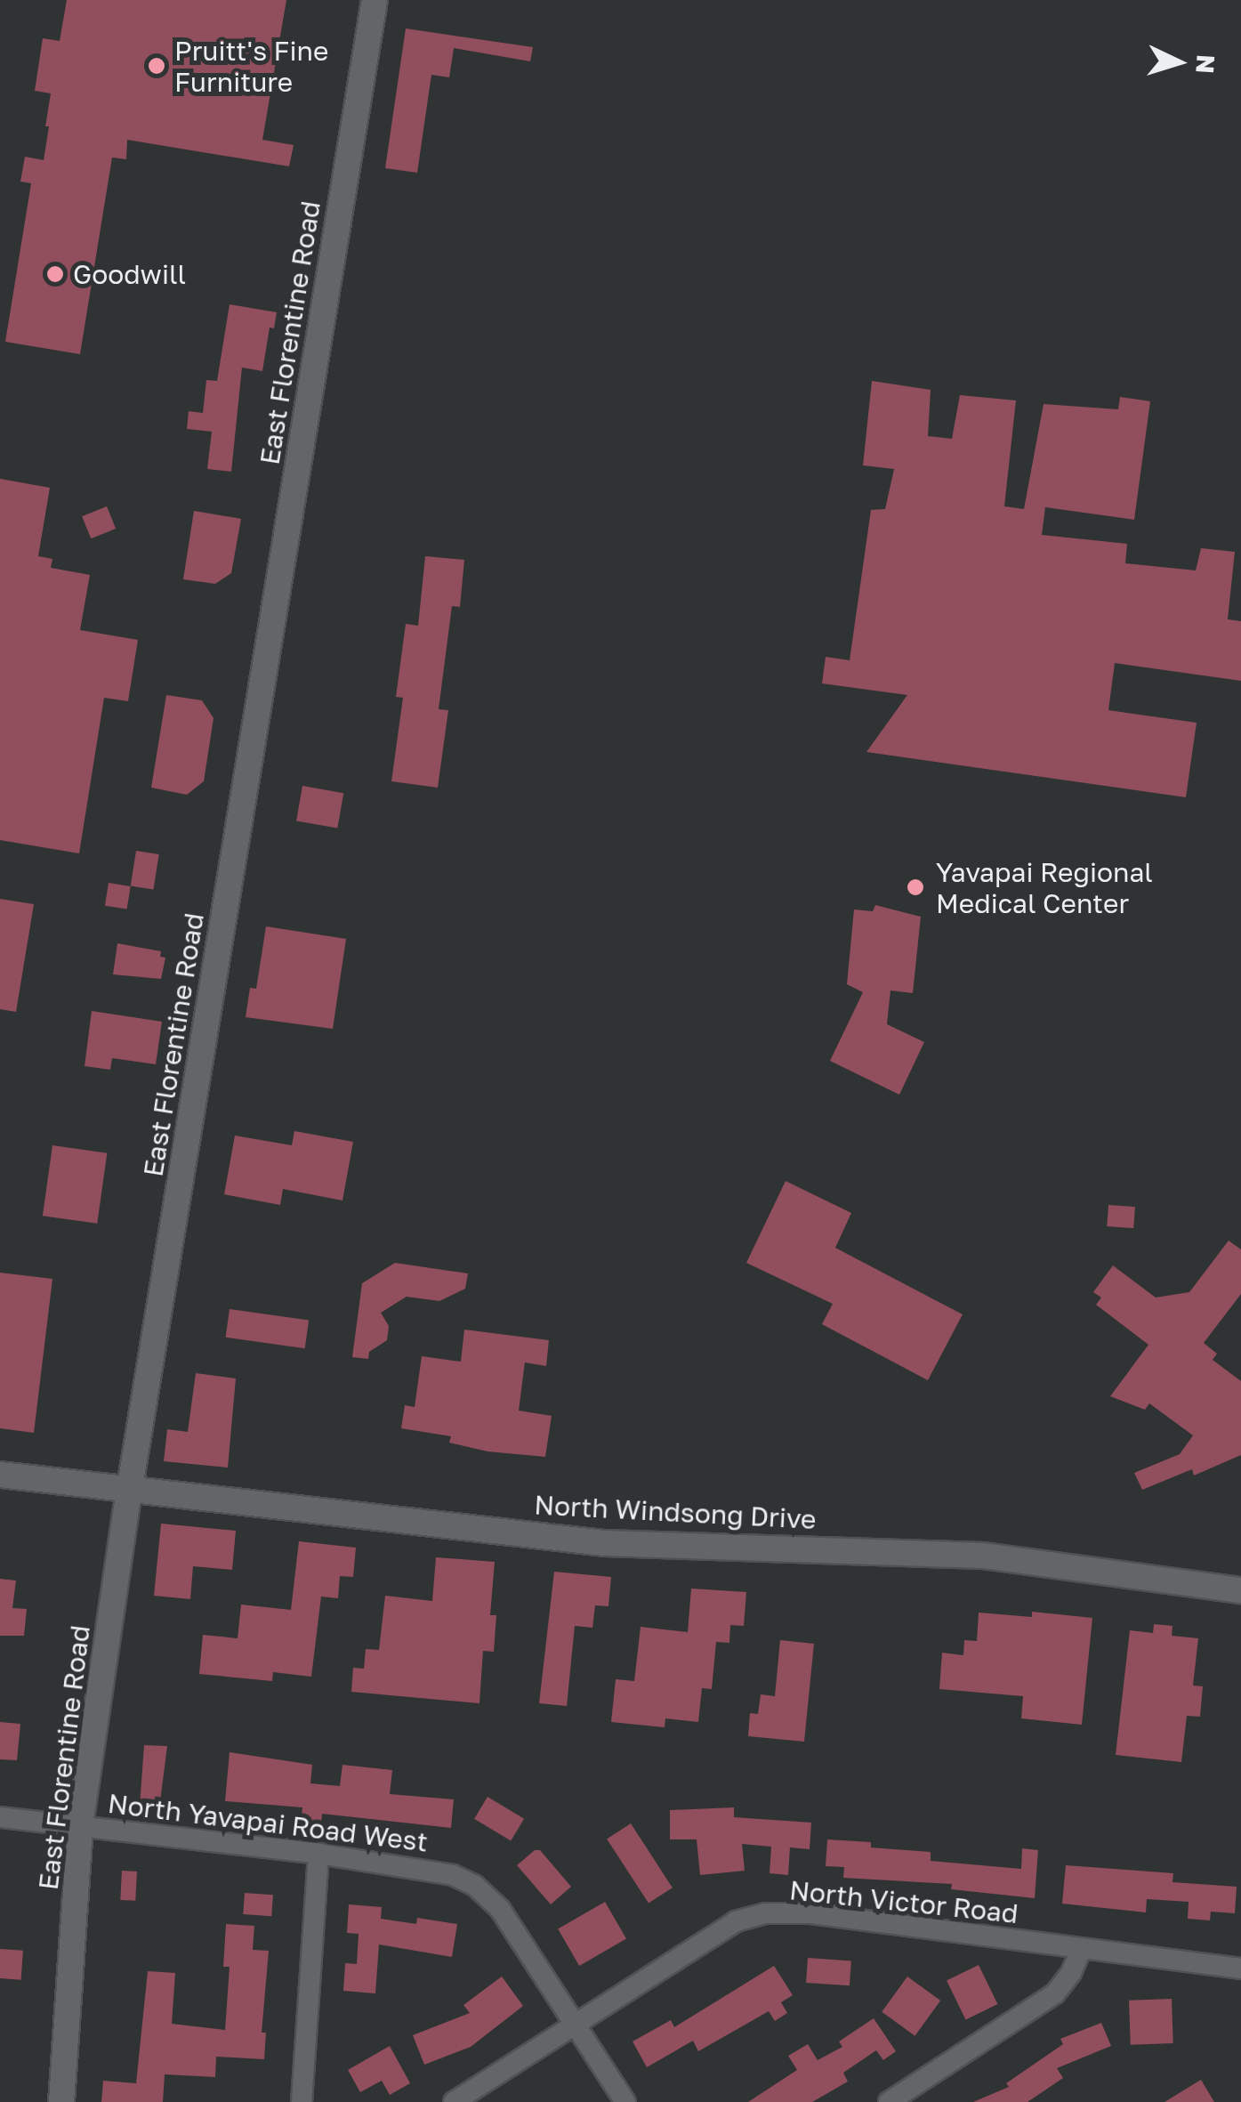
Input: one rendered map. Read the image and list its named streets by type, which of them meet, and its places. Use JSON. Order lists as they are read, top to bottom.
{
  "streets": {
    "street": [
      "East Florentine Road",
      "North Windsong Drive",
      "North Yavapai Road West",
      "North Victor Road"
    ]
  },
  "crossings": [
    ["East Florentine Road", "North Windsong Drive"],
    ["East Florentine Road", "North Yavapai Road West"],
    ["North Yavapai Road West", "North Victor Road"]
  ],
  "places": ["Pruitt's Fine Furniture", "Goodwill", "Yavapai Regional Medical Center"],
  "north": "right"
}
